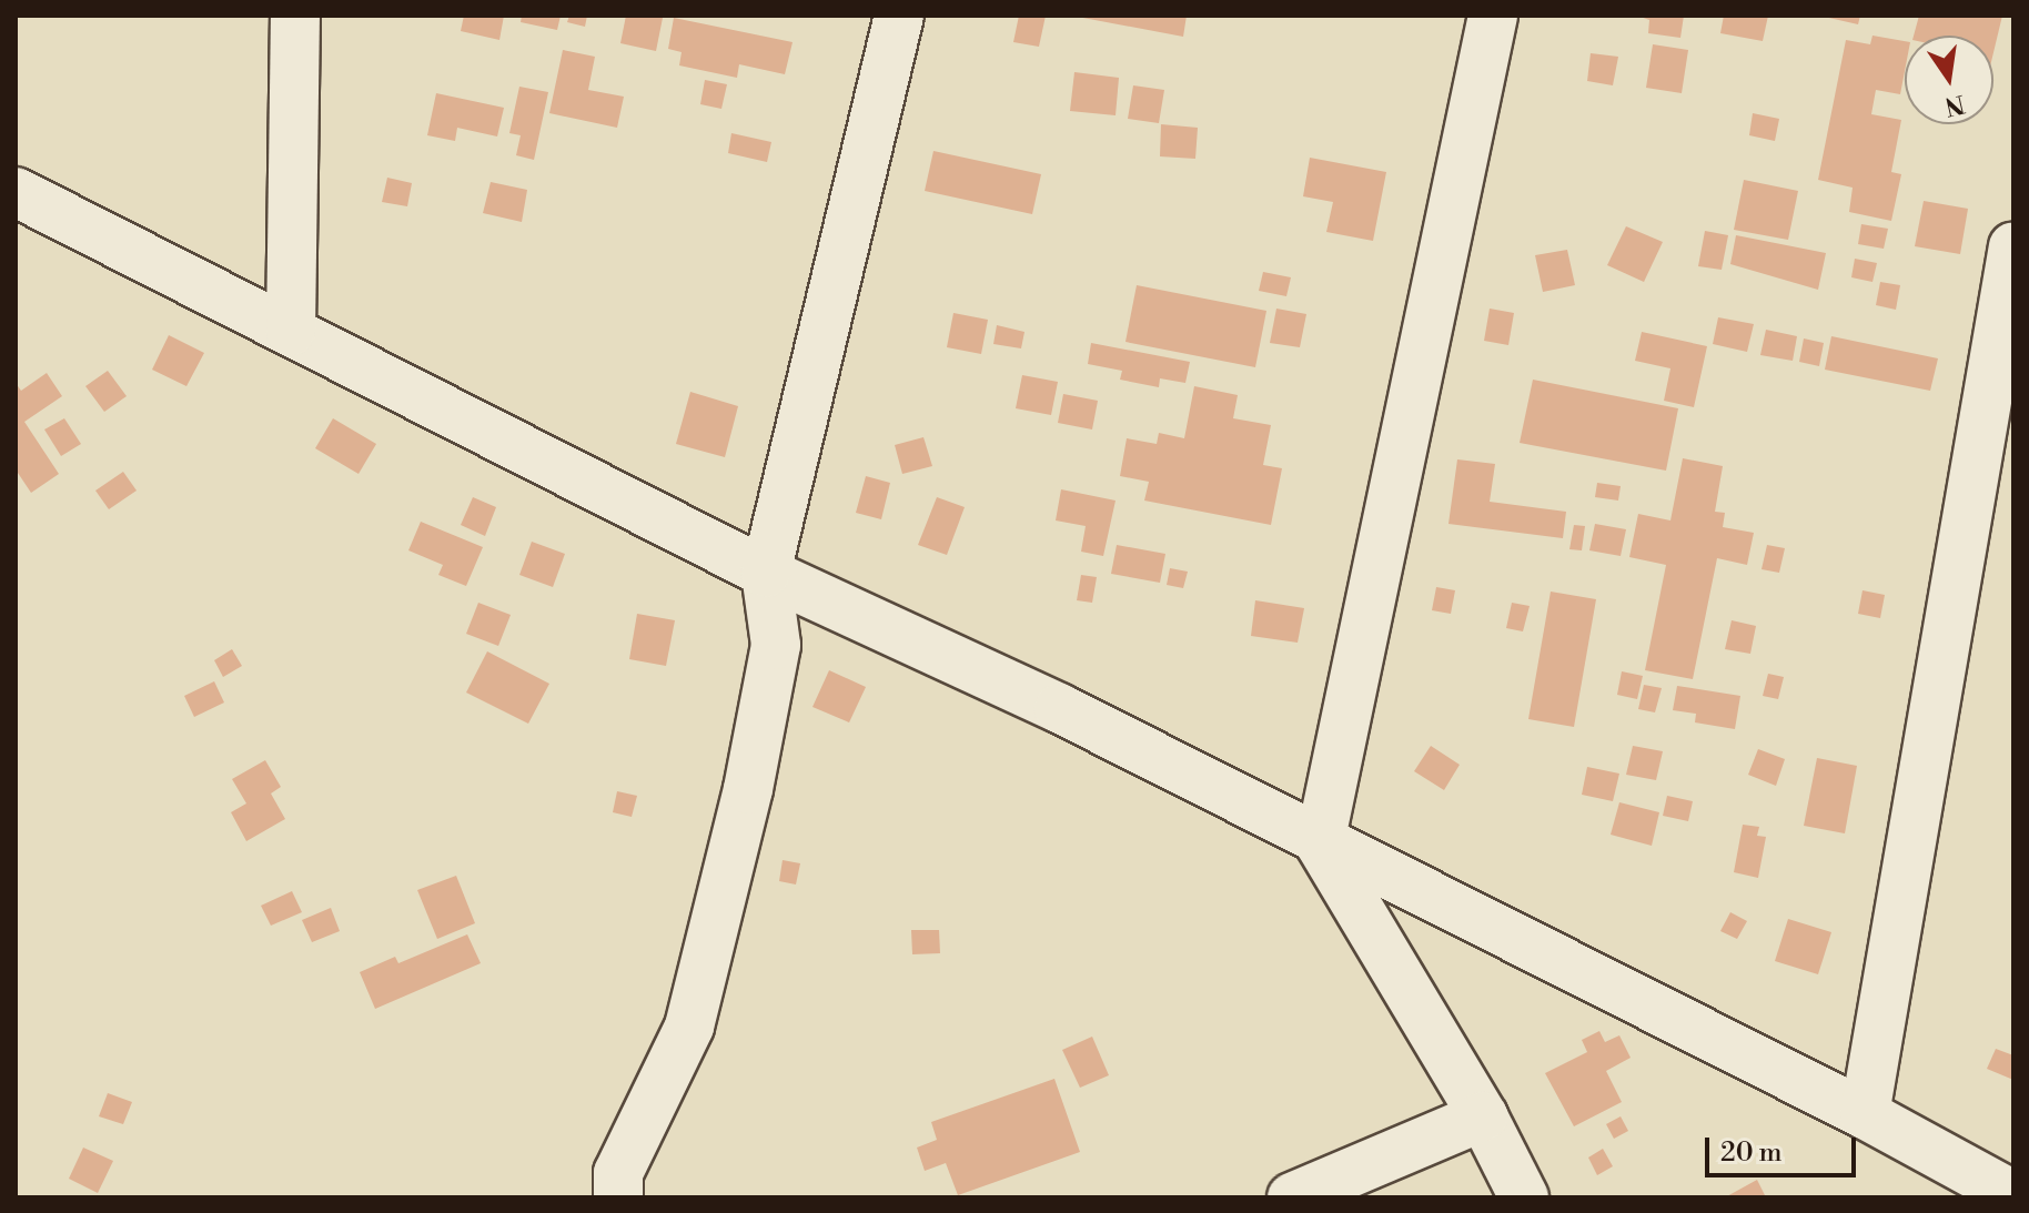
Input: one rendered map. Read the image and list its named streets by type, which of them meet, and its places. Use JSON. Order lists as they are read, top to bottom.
{
  "scale_bar": "20 m",
  "north": "bottom"
}
